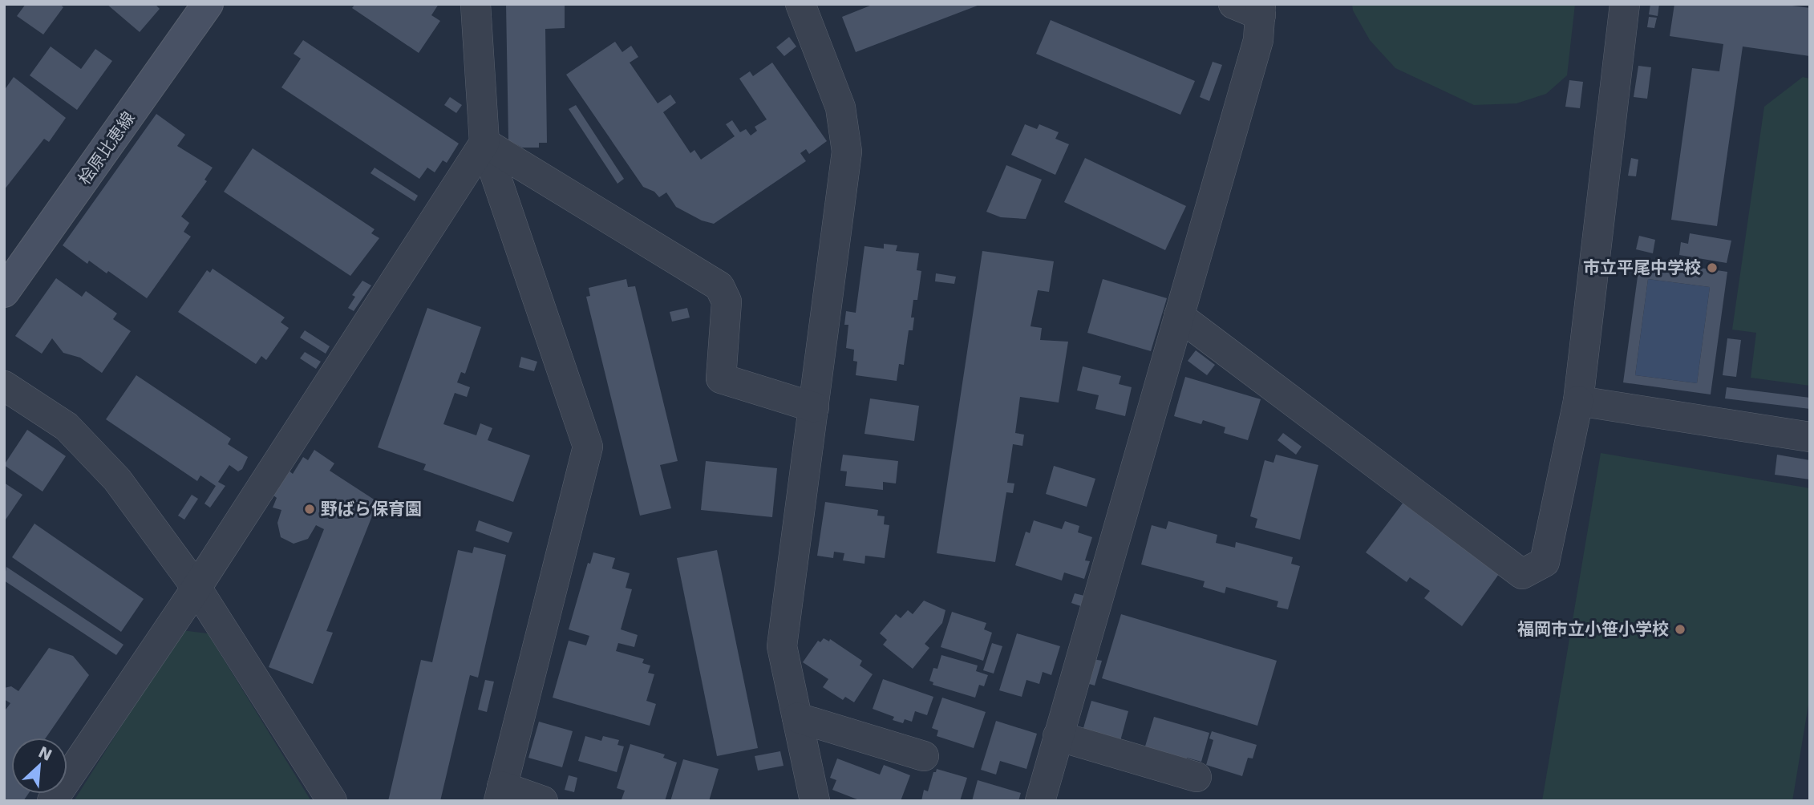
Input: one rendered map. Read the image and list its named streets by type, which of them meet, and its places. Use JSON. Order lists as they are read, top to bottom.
{
  "streets": {
    "main road": ["桧原比恵線"]
  },
  "places": ["市立平尾中学校", "野ばら保育園", "福岡市立小笹小学校"],
  "north": "top right"
}
